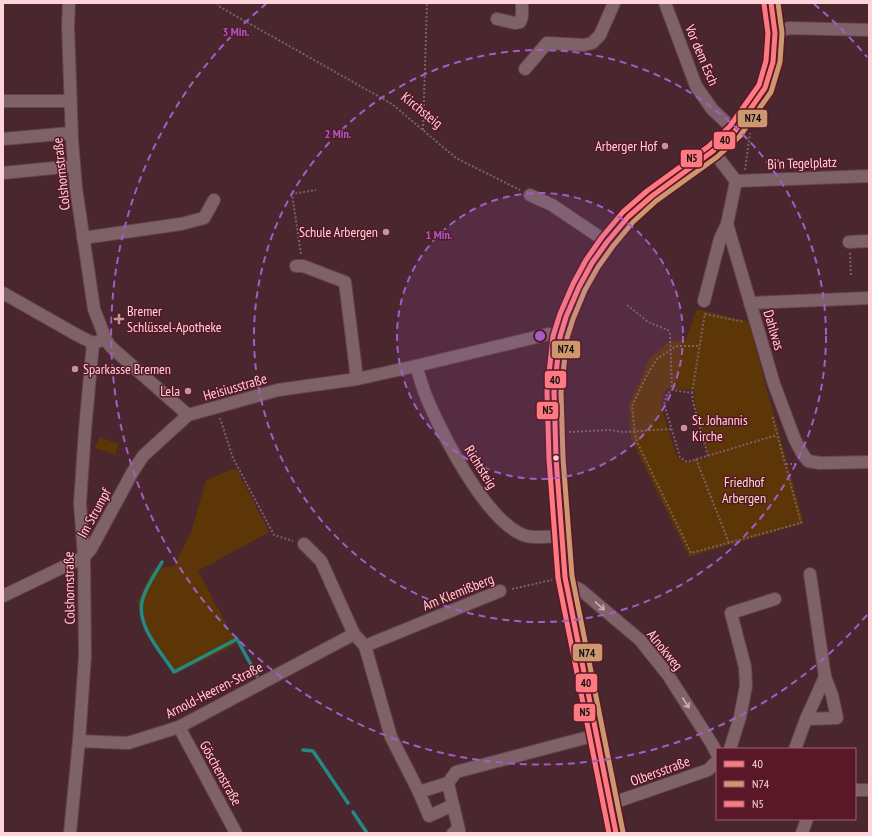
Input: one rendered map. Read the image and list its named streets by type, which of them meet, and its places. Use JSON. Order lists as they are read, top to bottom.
{
  "streets": {
    "street": [
      "Vor dem Esch",
      "Bi'n Tegelplatz",
      "Colshornstraße",
      "Dahlwas",
      "Heisiusstraße",
      "Richtsteig",
      "Im Strumpf",
      "Am Klemißberg",
      "Alnokweg",
      "Arnold-Heeren-Straße",
      "Olbersstraße",
      "Göschenstraße"
    ],
    "path": ["Kirchsteig"]
  },
  "crossings": [
    ["Bi'n Tegelplatz", "Dahlwas"],
    ["Colshornstraße", "Im Strumpf"],
    ["Colshornstraße", "Arnold-Heeren-Straße"],
    ["Heisiusstraße", "Richtsteig"],
    ["Heisiusstraße", "Im Strumpf"],
    ["Am Klemißberg", "Alnokweg"],
    ["Arnold-Heeren-Straße", "Göschenstraße"]
  ],
  "one_way": ["Alnokweg"],
  "parks": ["Friedhof Arbergen"],
  "places": {
    "other": [
      "Arberger Hof",
      "Schule Arbergen",
      "Sparkasse Bremen",
      "Lela",
      "St. Johannis Kirche"
    ],
    "health": ["Bremer Schlüssel-Apotheke"]
  },
  "lines": ["transit line 40", "transit line N74", "transit line N5"],
  "legend": ["40", "N74", "N5"],
  "rings": ["3 Min.", "2 Min.", "1 Min."]
}
